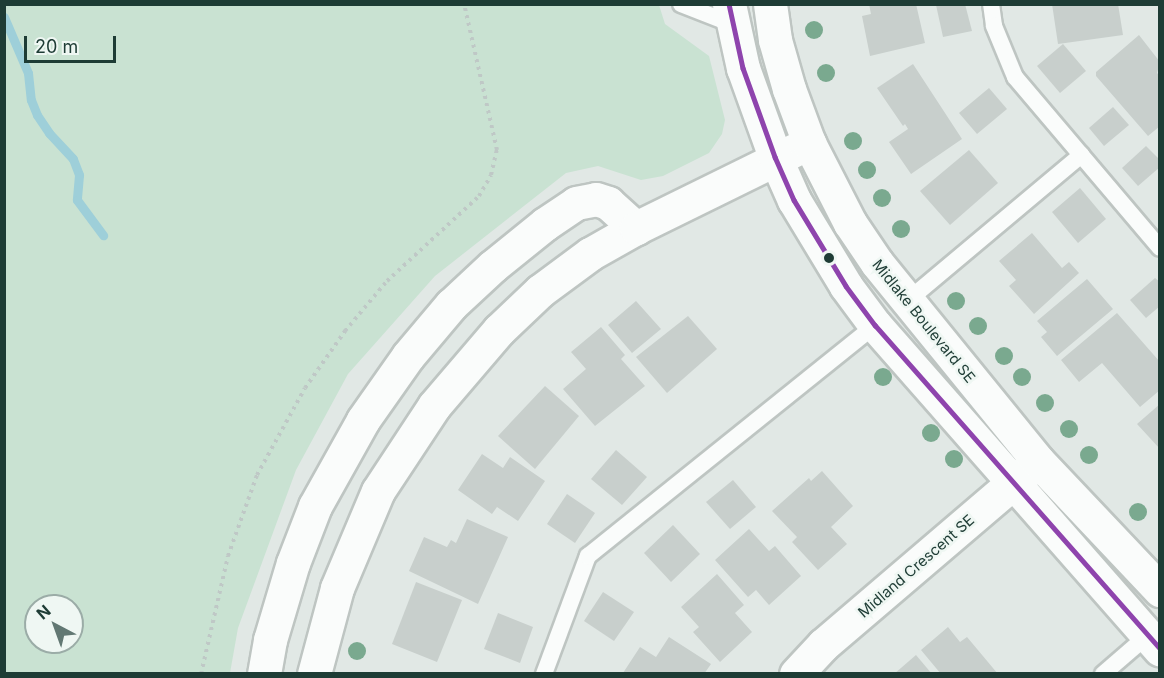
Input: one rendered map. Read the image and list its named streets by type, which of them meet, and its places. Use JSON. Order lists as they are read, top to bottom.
{
  "streets": {
    "street": ["Midlake Boulevard SE", "Midland Crescent SE"]
  },
  "crossings": [
    ["Midlake Boulevard SE", "Midland Crescent SE"]
  ],
  "scale_bar": "20 m",
  "north": "top left"
}
